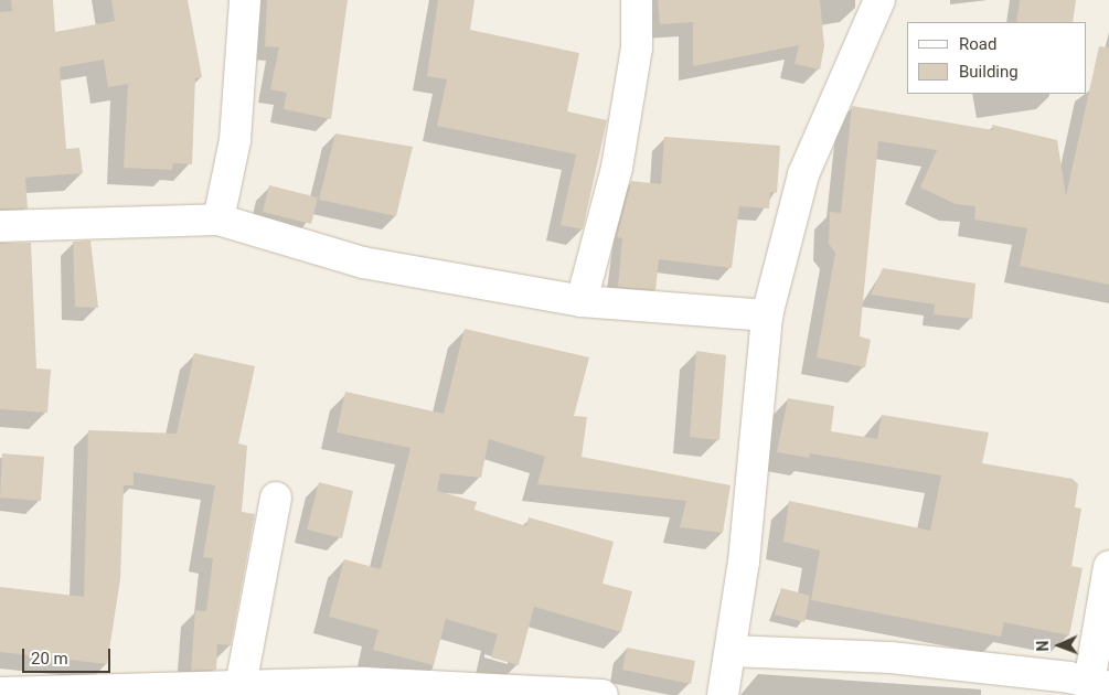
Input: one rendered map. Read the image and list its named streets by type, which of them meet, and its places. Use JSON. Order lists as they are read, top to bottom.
{
  "legend": ["Road", "Building"],
  "scale_bar": "20 m",
  "north": "left"
}
